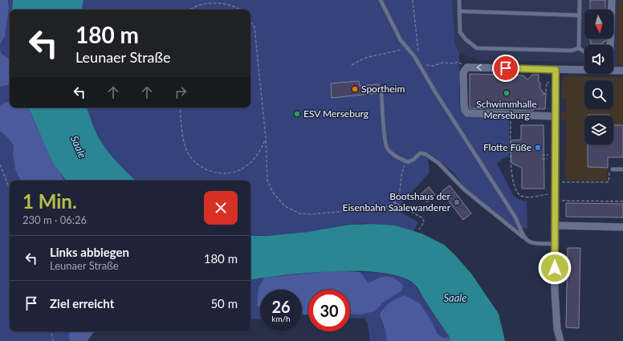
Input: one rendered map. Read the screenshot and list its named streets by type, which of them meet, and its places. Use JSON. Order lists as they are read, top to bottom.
{
  "water": ["Saale"],
  "places": [
    "Sportheim",
    "Schwimmhalle Merseburg",
    "ESV Merseburg",
    "Flotte Füße",
    "Bootshaus der Eisenbahn Saalewanderer"
  ],
  "north": "bottom",
  "page": {
    "turn": ["180 m", "Leunaer Straße"],
    "heading": ["1 Min.", "230 m · 06:26"],
    "list": [
      {
        "name": "Links abbiegen",
        "note": "Leunaer Straße",
        "value": "180 m"
      },
      {
        "name": "Ziel erreicht",
        "value": "50 m"
      }
    ],
    "speed": "26 km/h",
    "limit": "30"
  }
}
